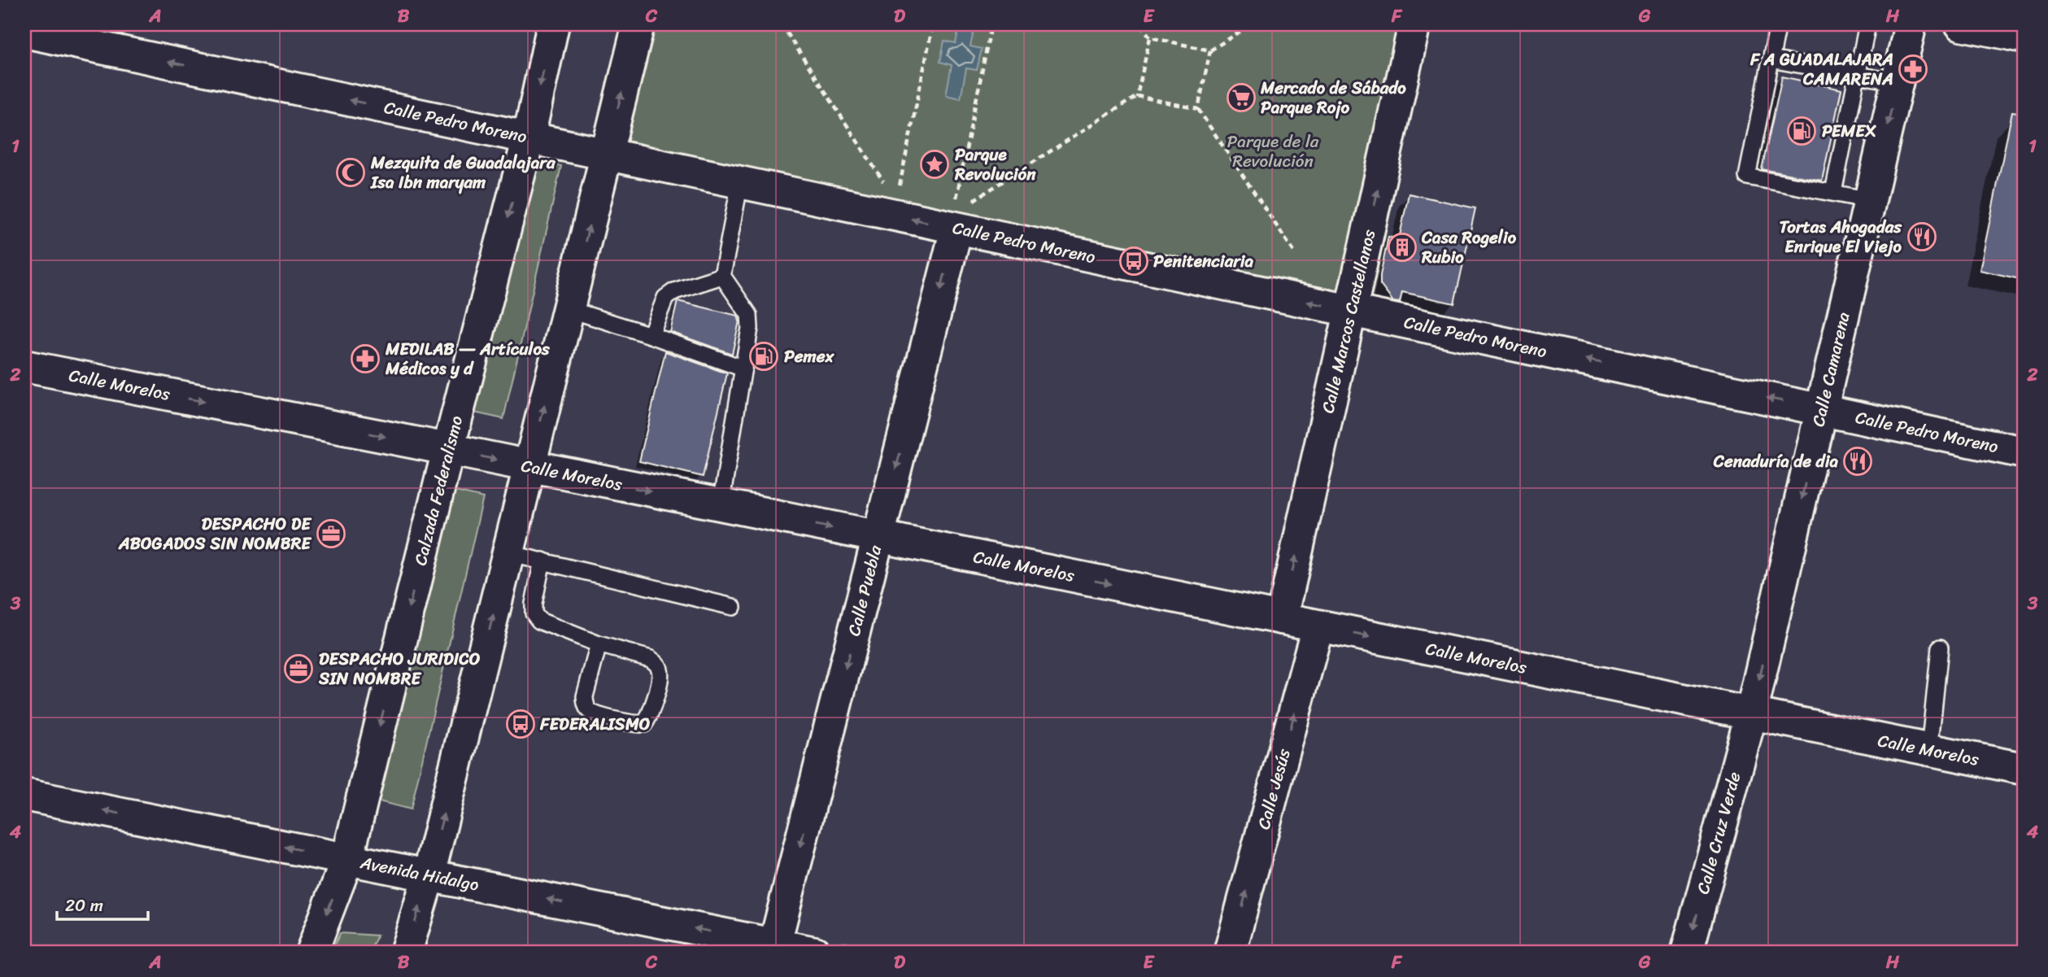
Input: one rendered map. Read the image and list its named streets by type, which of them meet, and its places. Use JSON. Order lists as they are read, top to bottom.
{
  "streets": {
    "street": [
      "Calle Pedro Moreno",
      "Calle Marcos Castellanos",
      "Calle Camarena",
      "Calle Morelos",
      "Calzada Federalismo",
      "Calle Puebla",
      "Calle Jesús",
      "Calle Cruz Verde",
      "Avenida Hidalgo"
    ]
  },
  "crossings": [
    ["Calle Pedro Moreno", "Calle Marcos Castellanos"],
    ["Calle Pedro Moreno", "Calle Camarena"],
    ["Calle Pedro Moreno", "Calzada Federalismo"],
    ["Calle Pedro Moreno", "Calle Puebla"],
    ["Calle Marcos Castellanos", "Calle Morelos"],
    ["Calle Camarena", "Calle Morelos"],
    ["Calle Camarena", "Calle Cruz Verde"],
    ["Calle Morelos", "Calzada Federalismo"],
    ["Calle Morelos", "Calle Puebla"],
    ["Calle Morelos", "Calle Jesús"],
    ["Calle Morelos", "Calle Cruz Verde"],
    ["Calzada Federalismo", "Avenida Hidalgo"],
    ["Calle Puebla", "Avenida Hidalgo"]
  ],
  "one_way": [
    "Calle Pedro Moreno",
    "Calle Marcos Castellanos",
    "Calle Camarena",
    "Calle Morelos",
    "Calle Puebla",
    "Calle Jesús",
    "Calle Cruz Verde",
    "Avenida Hidalgo"
  ],
  "parks": ["Parque de la Revolución"],
  "places": {
    "pharmacy": ["F A GUADALAJARA CAMARENA", "MEDILAB — Artículos Médicos y d"],
    "supermarket": ["Mercado de Sábado Parque Rojo"],
    "fuel station": ["PEMEX", "Pemex"],
    "place": ["Parque Revolución"],
    "mosque": ["Mezquita de Guadalajara Isa Ibn maryam"],
    "restaurant": ["Tortas Ahogadas Enrique El Viejo", "Cenaduría de dia"],
    "building": ["Casa Rogelio Rubio"],
    "bus stop": ["Penitenciaria", "FEDERALISMO"],
    "office": ["DESPACHO DE ABOGADOS SIN NOMBRE", "DESPACHO JURIDICO SIN NOMBRE"]
  },
  "scale_bar": "20 m",
  "grid": {
    "columns": [
      "A",
      "B",
      "C",
      "D",
      "E",
      "F",
      "G",
      "H"
    ],
    "rows": [
      "1",
      "2",
      "3",
      "4"
    ]
  }
}
